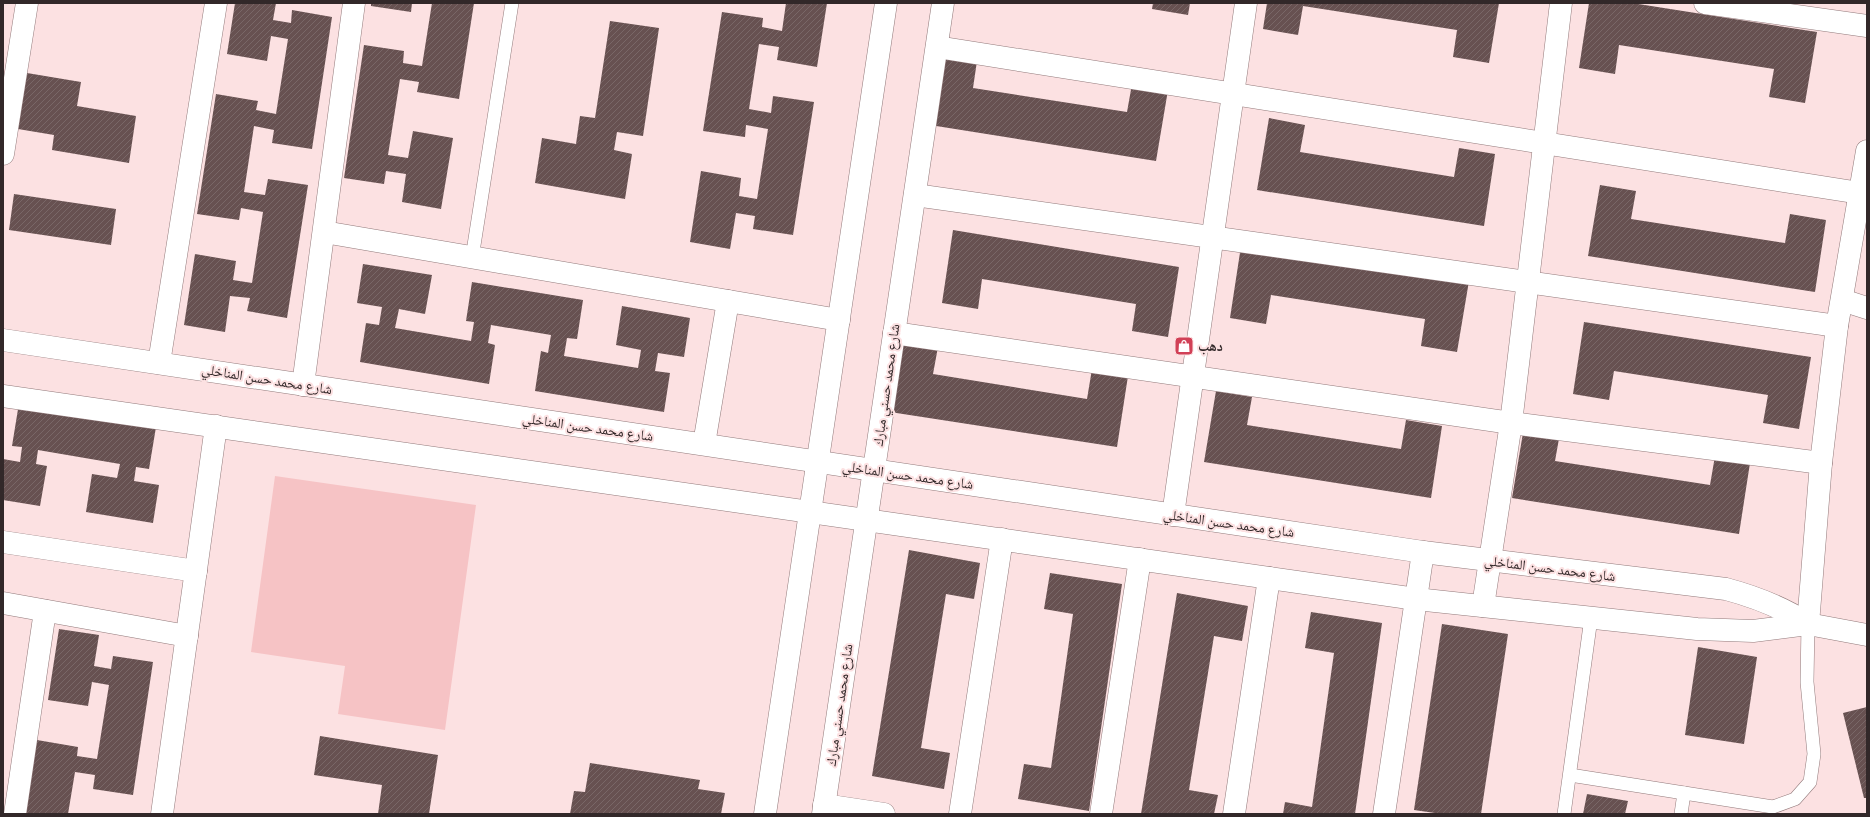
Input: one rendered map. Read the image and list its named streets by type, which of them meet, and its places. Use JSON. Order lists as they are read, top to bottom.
{
  "streets": {
    "street": ["شارع محمد حسن المناخلي", "شارع محمد حسني مبارك"]
  },
  "crossings": [
    ["شارع محمد حسن المناخلي", "شارع محمد حسني مبارك"]
  ],
  "places": {
    "shop": ["دهب"]
  }
}
